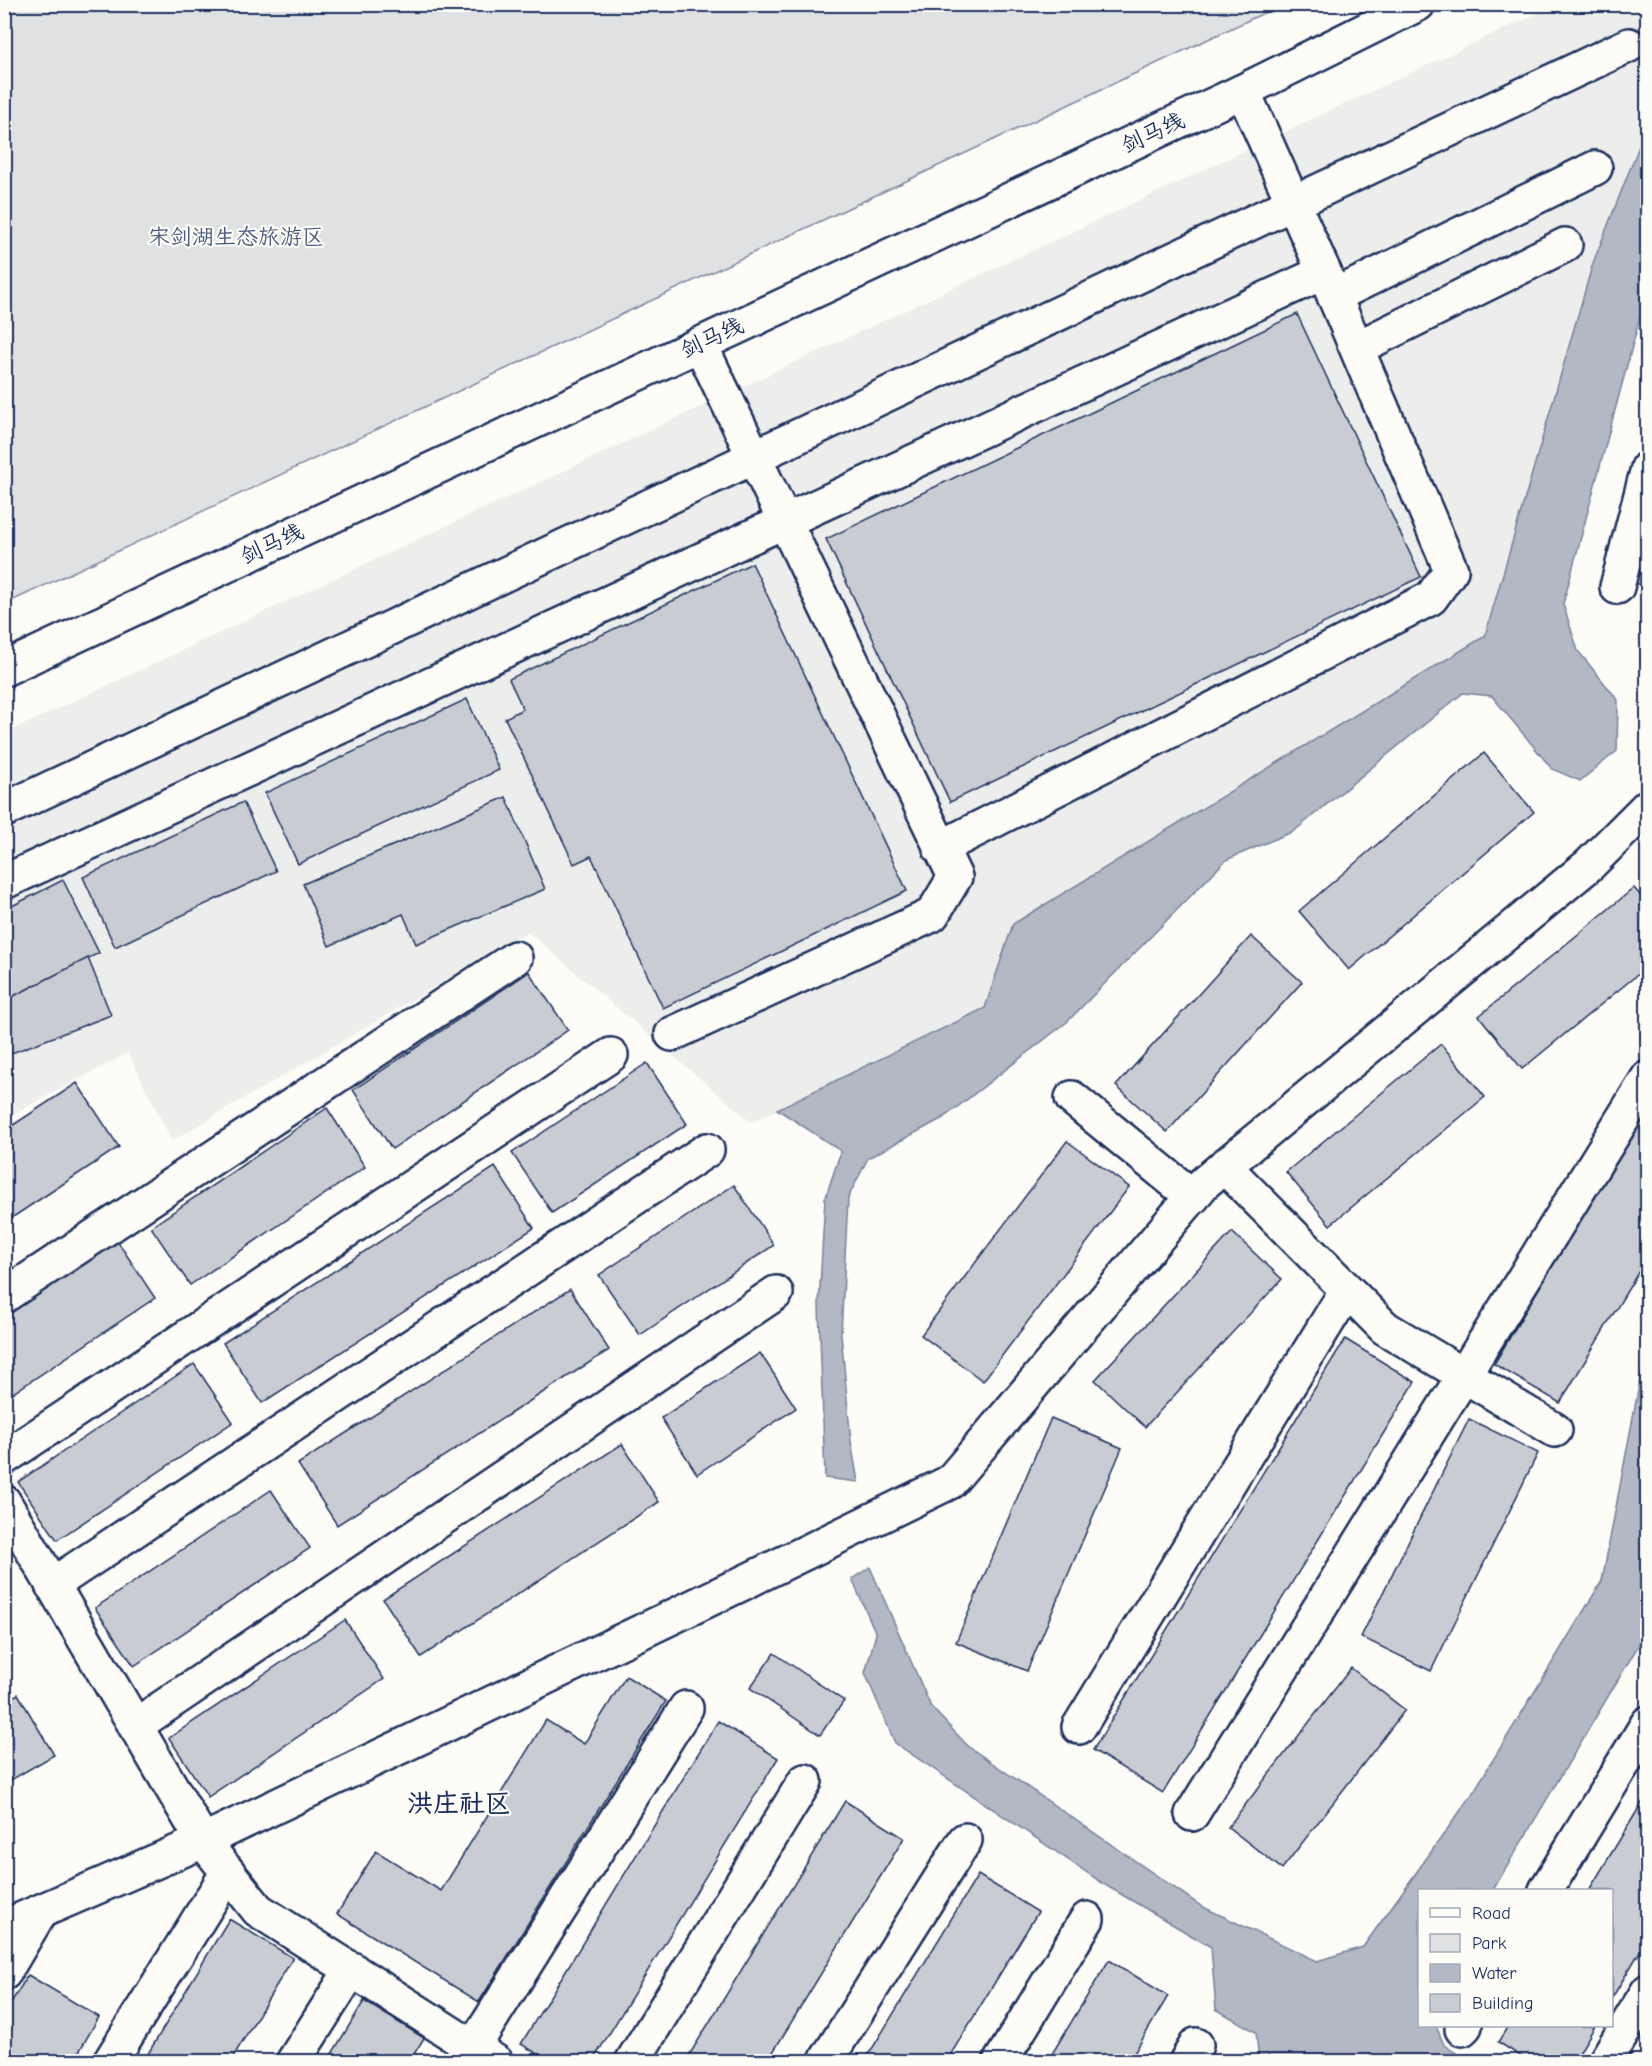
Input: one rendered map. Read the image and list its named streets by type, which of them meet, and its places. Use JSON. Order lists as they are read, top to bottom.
{
  "streets": {
    "main road": ["剑马线"]
  },
  "districts": ["洪庄社区"],
  "parks": ["宋剑湖生态旅游区"],
  "legend": [
    "Road",
    "Park",
    "Water",
    "Building"
  ]
}
